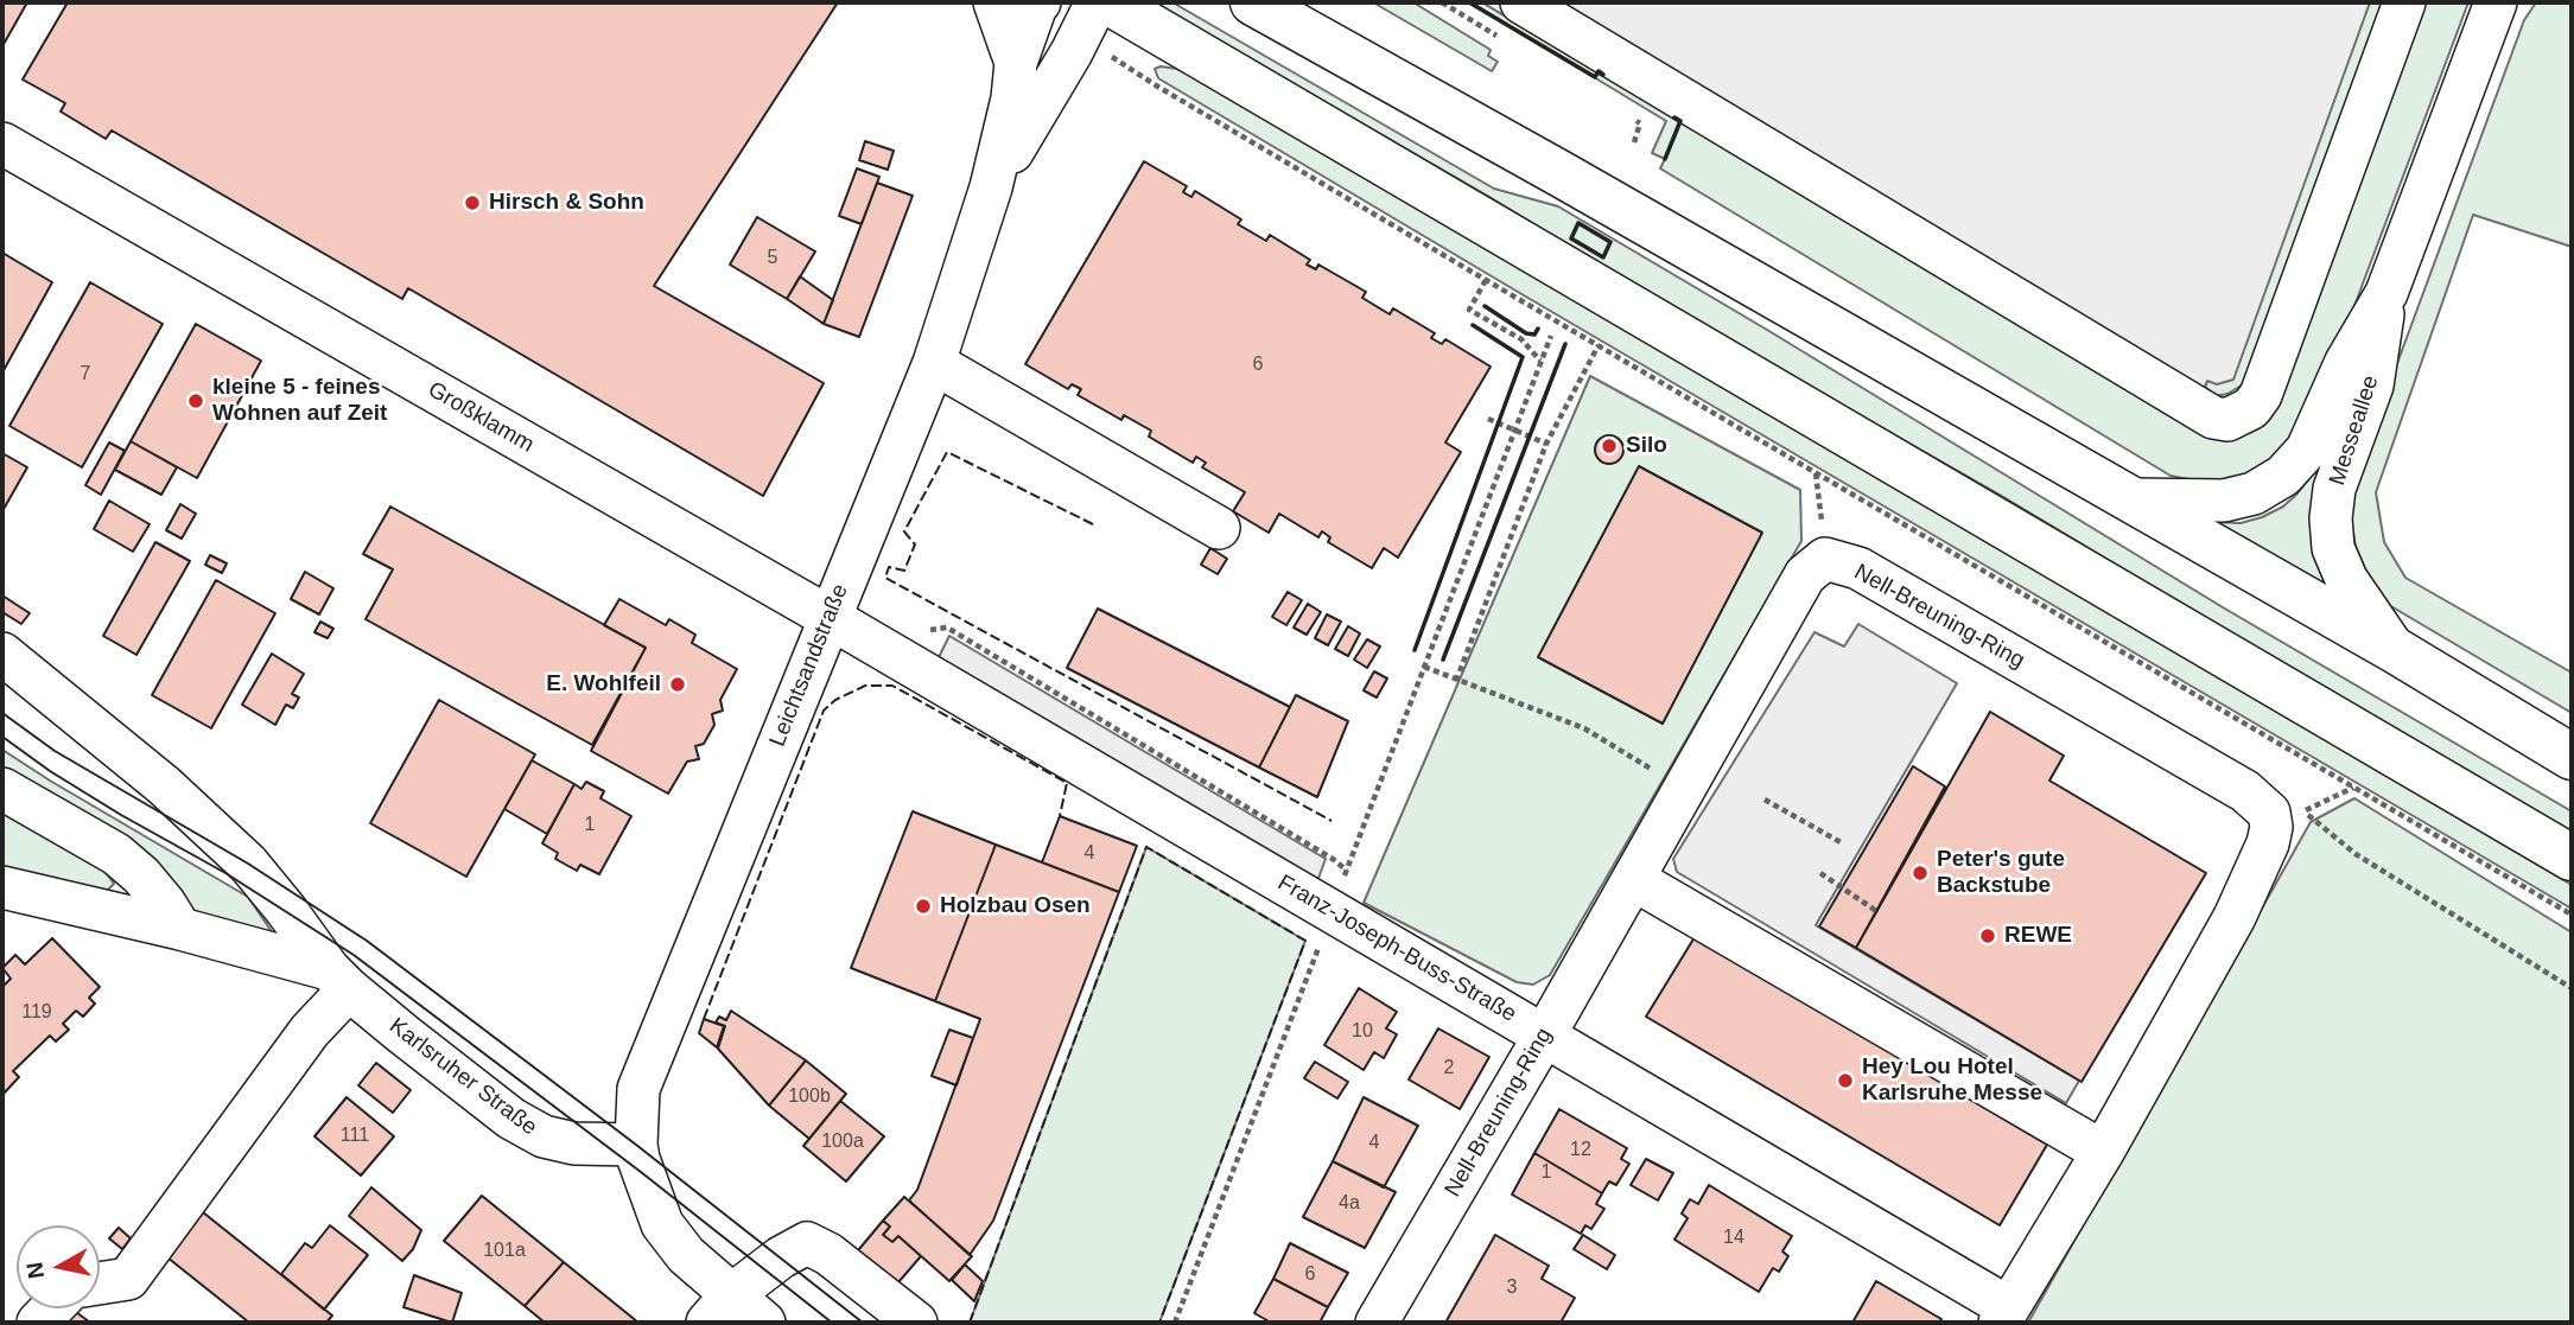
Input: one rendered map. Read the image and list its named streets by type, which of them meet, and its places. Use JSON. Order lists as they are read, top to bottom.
{
  "streets": {
    "street": [
      "Großklamm",
      "Messeallee",
      "Nell-Breuning-Ring",
      "Leichtsandstraße",
      "Franz-Joseph-Buss-Straße",
      "Karlsruher Straße"
    ]
  },
  "crossings": [
    ["Großklamm", "Leichtsandstraße"],
    ["Großklamm", "Franz-Joseph-Buss-Straße"],
    ["Nell-Breuning-Ring", "Franz-Joseph-Buss-Straße"],
    ["Leichtsandstraße", "Franz-Joseph-Buss-Straße"],
    ["Leichtsandstraße", "Karlsruher Straße"]
  ],
  "places": [
    "Hirsch & Sohn",
    "kleine 5 - feines Wohnen auf Zeit",
    "Silo",
    "E. Wohlfeil",
    "Peter's gute Backstube",
    "Holzbau Osen",
    "REWE",
    "Hey Lou Hotel Karlsruhe Messe"
  ],
  "house_numbers": [
    "5",
    "6",
    "7",
    "1",
    "4",
    "119",
    "10",
    "2",
    "100b",
    "111",
    "100a",
    "4",
    "12",
    "1",
    "4a",
    "14",
    "101a",
    "6",
    "3"
  ],
  "north": "left"
}
